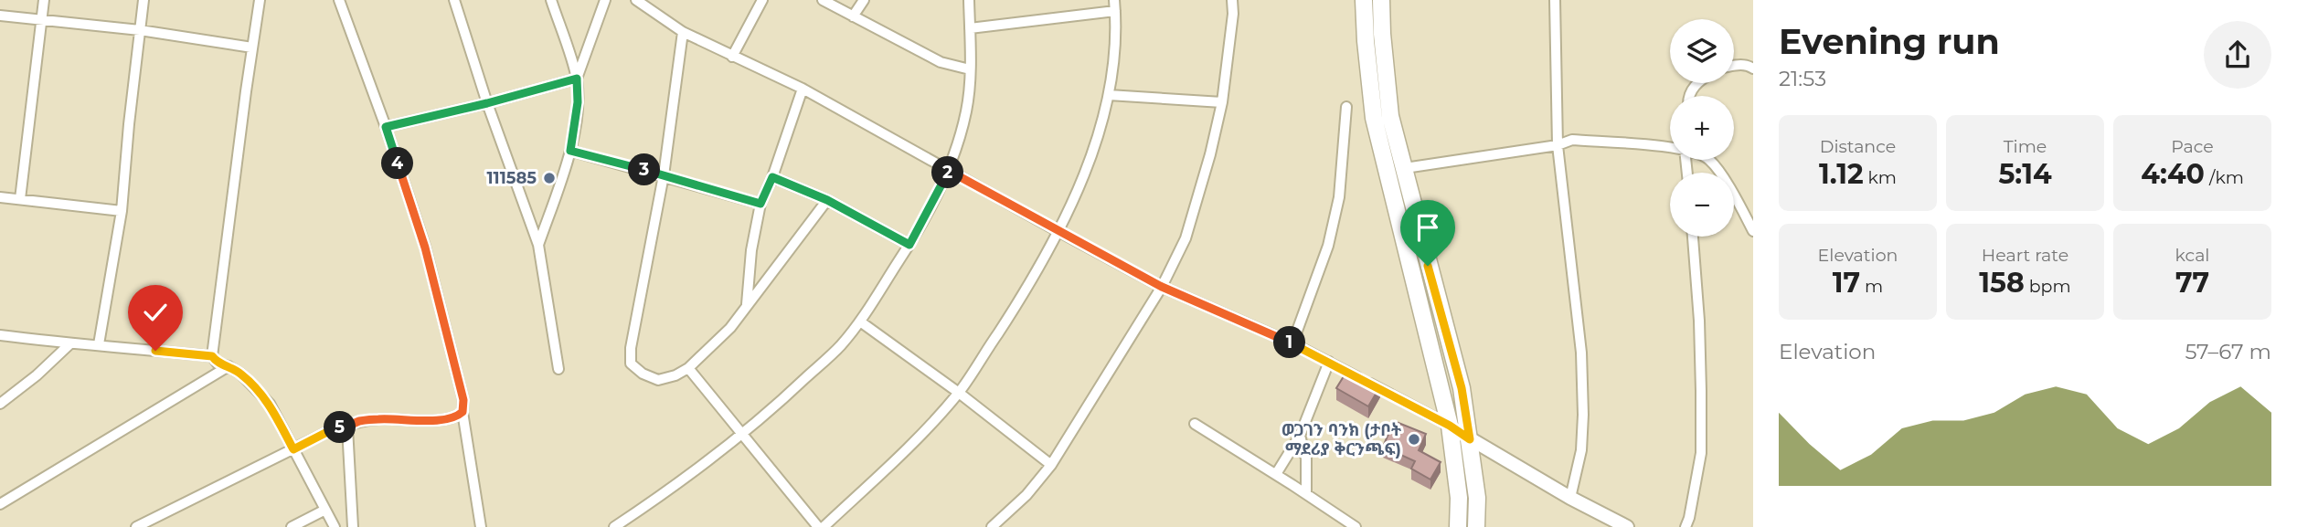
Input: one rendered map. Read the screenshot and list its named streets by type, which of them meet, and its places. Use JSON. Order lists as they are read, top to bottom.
{
  "places": ["111585", "ወጋገን ባንክ (ታቦት ማደሪያ ቅርንጫፍ)"],
  "page": {
    "heading": ["Evening run", "21:53"],
    "map_buttons": ["+", "−"],
    "stats": [
      ["Distance", "1.12 km"],
      ["Time", "5:14"],
      ["Pace", "4:40 /km"],
      ["Elevation", "17 m"],
      ["Heart rate", "158 bpm"],
      ["kcal", "77"]
    ],
    "pins": [
      "4",
      "3",
      "2",
      "1",
      "5"
    ],
    "chart": ["Elevation", "57–67 m"]
  }
}
